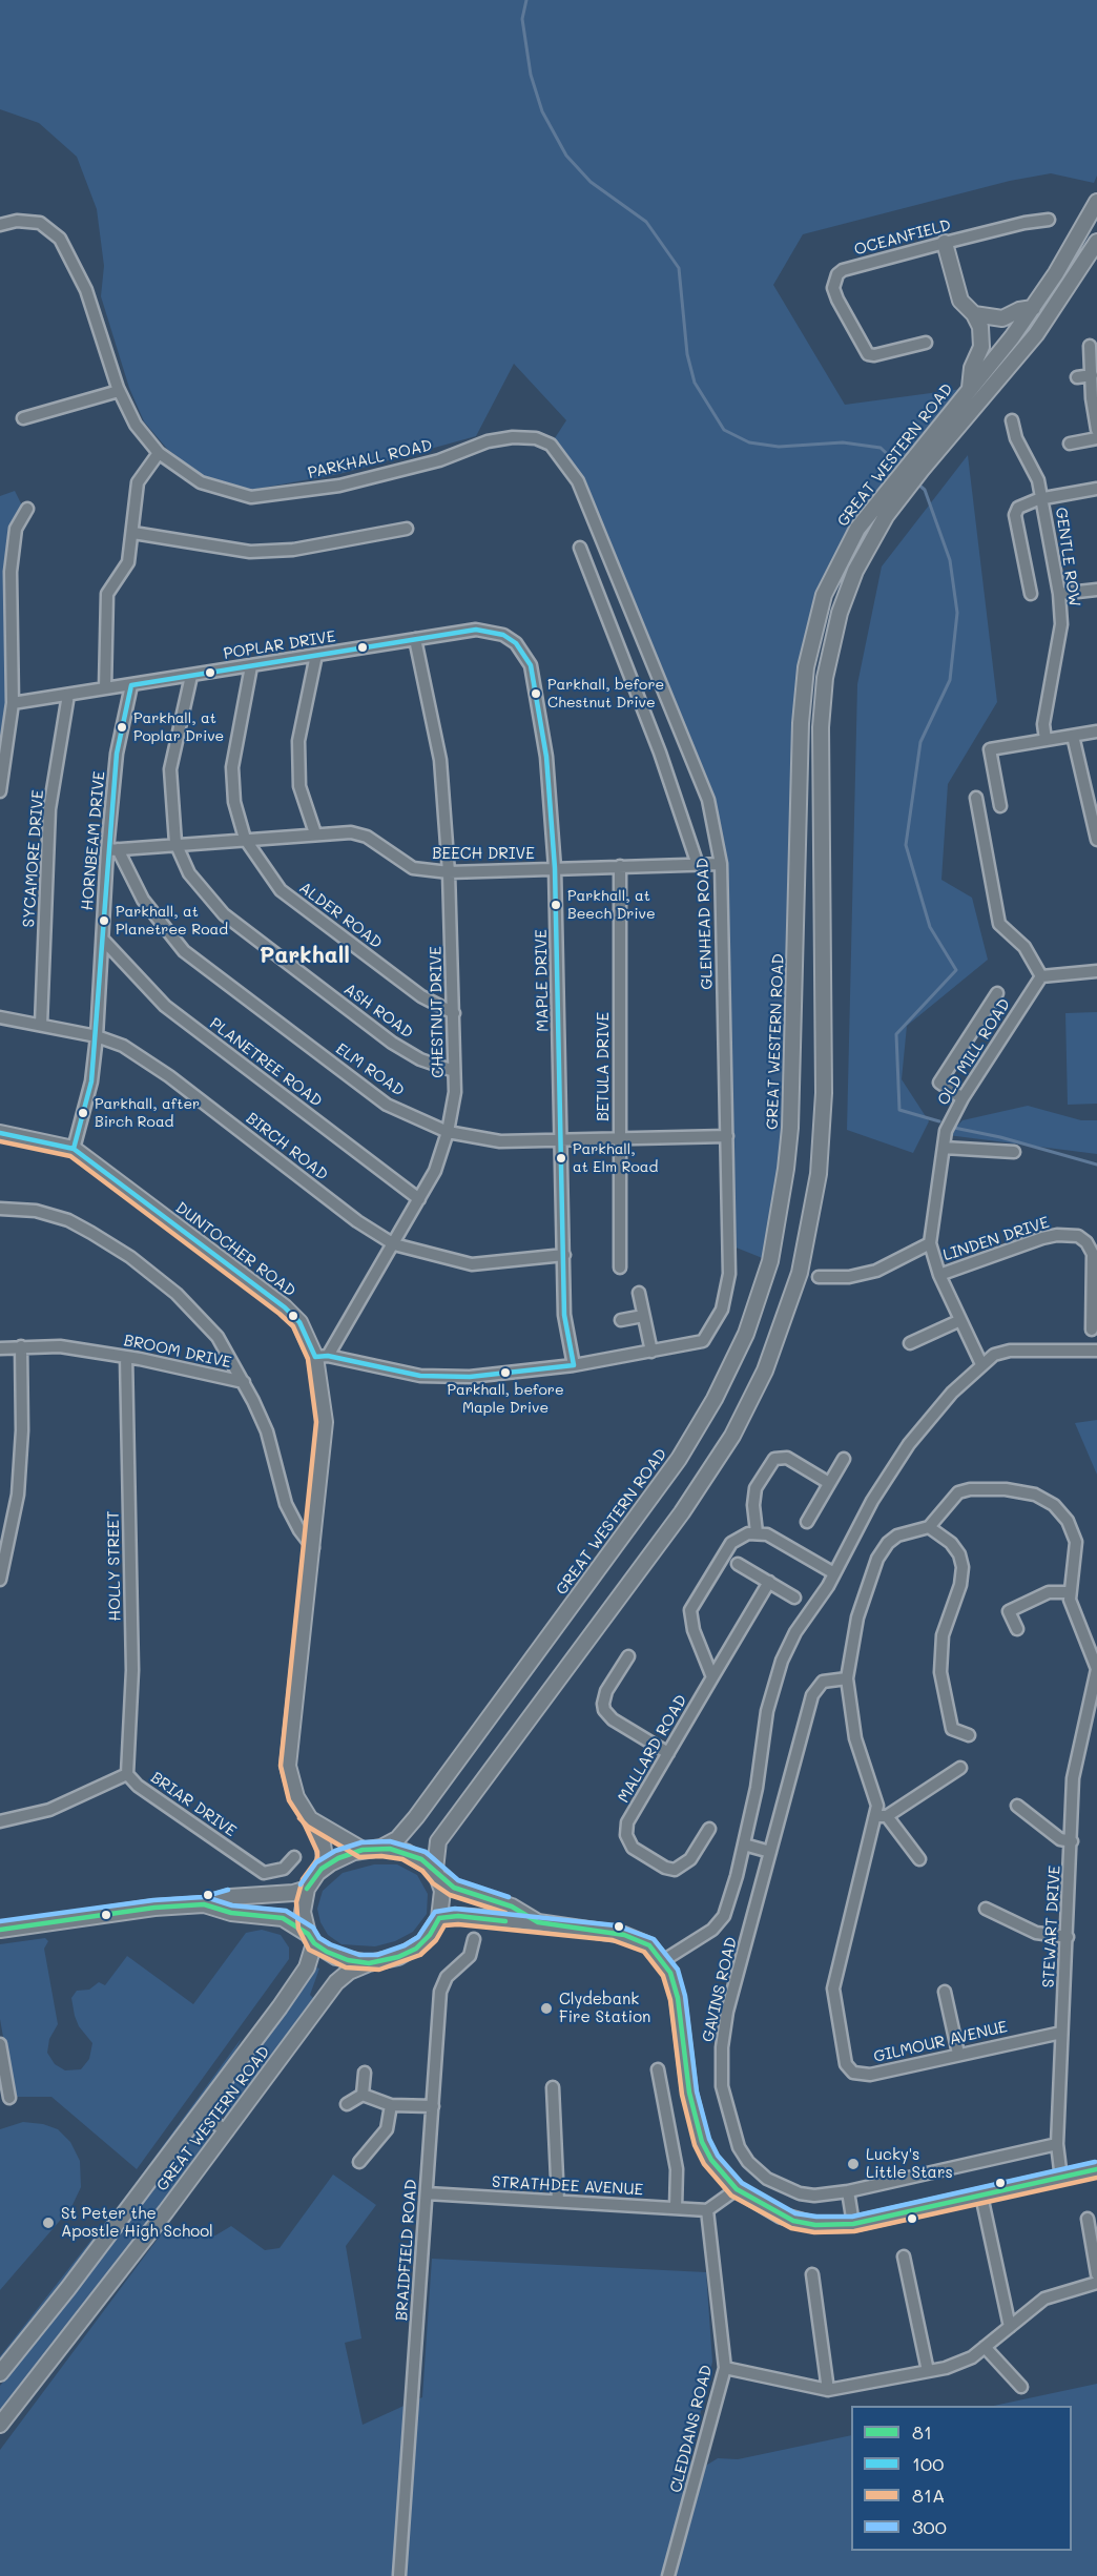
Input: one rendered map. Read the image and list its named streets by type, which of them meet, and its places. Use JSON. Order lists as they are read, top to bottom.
{
  "streets": {
    "main road": ["GREAT WESTERN ROAD", "DUNTOCHER ROAD"],
    "street": [
      "OCEANFIELD",
      "PARKHALL ROAD",
      "GENTLE ROW",
      "POPLAR DRIVE",
      "HORNBEAM DRIVE",
      "BEECH DRIVE",
      "SYCAMORE DRIVE",
      "ALDER ROAD",
      "GLENHEAD ROAD",
      "MAPLE DRIVE",
      "ASH ROAD",
      "CHESTNUT DRIVE",
      "OLD MILL ROAD",
      "PLANETREE ROAD",
      "BETULA DRIVE",
      "ELM ROAD",
      "BIRCH ROAD",
      "LINDEN DRIVE",
      "BROOM DRIVE",
      "HOLLY STREET",
      "MALLARD ROAD",
      "BRIAR DRIVE",
      "STEWART DRIVE",
      "GAVINS ROAD",
      "GILMOUR AVENUE",
      "STRATHDEE AVENUE",
      "BRAIDFIELD ROAD",
      "CLEDDANS ROAD"
    ]
  },
  "crossings": [
    ["GREAT WESTERN ROAD", "DUNTOCHER ROAD"],
    ["PARKHALL ROAD", "GLENHEAD ROAD"],
    ["POPLAR DRIVE", "HORNBEAM DRIVE"],
    ["POPLAR DRIVE", "SYCAMORE DRIVE"],
    ["POPLAR DRIVE", "ALDER ROAD"],
    ["POPLAR DRIVE", "MAPLE DRIVE"],
    ["POPLAR DRIVE", "ASH ROAD"],
    ["POPLAR DRIVE", "CHESTNUT DRIVE"],
    ["HORNBEAM DRIVE", "BEECH DRIVE"],
    ["HORNBEAM DRIVE", "PLANETREE ROAD"],
    ["HORNBEAM DRIVE", "ELM ROAD"],
    ["HORNBEAM DRIVE", "BIRCH ROAD"],
    ["HORNBEAM DRIVE", "DUNTOCHER ROAD"],
    ["BEECH DRIVE", "ALDER ROAD"],
    ["BEECH DRIVE", "GLENHEAD ROAD"],
    ["BEECH DRIVE", "MAPLE DRIVE"],
    ["BEECH DRIVE", "ASH ROAD"],
    ["BEECH DRIVE", "CHESTNUT DRIVE"],
    ["BEECH DRIVE", "BETULA DRIVE"],
    ["BEECH DRIVE", "ELM ROAD"],
    ["SYCAMORE DRIVE", "BIRCH ROAD"],
    ["ALDER ROAD", "CHESTNUT DRIVE"],
    ["GLENHEAD ROAD", "ELM ROAD"],
    ["MAPLE DRIVE", "ELM ROAD"],
    ["MAPLE DRIVE", "BIRCH ROAD"],
    ["ASH ROAD", "CHESTNUT DRIVE"],
    ["CHESTNUT DRIVE", "PLANETREE ROAD"],
    ["CHESTNUT DRIVE", "ELM ROAD"],
    ["CHESTNUT DRIVE", "BIRCH ROAD"],
    ["CHESTNUT DRIVE", "DUNTOCHER ROAD"],
    ["OLD MILL ROAD", "LINDEN DRIVE"],
    ["BETULA DRIVE", "ELM ROAD"],
    ["DUNTOCHER ROAD", "BROOM DRIVE"],
    ["BROOM DRIVE", "HOLLY STREET"],
    ["HOLLY STREET", "BRIAR DRIVE"],
    ["STEWART DRIVE", "GAVINS ROAD"],
    ["STEWART DRIVE", "GILMOUR AVENUE"],
    ["STRATHDEE AVENUE", "BRAIDFIELD ROAD"],
    ["STRATHDEE AVENUE", "CLEDDANS ROAD"]
  ],
  "districts": ["Parkhall"],
  "places": [
    "Parkhall, before Chestnut Drive",
    "Parkhall, at Poplar Drive",
    "Parkhall, at Beech Drive",
    "Parkhall, at Planetree Road",
    "Parkhall, after Birch Road",
    "Parkhall, at Elm Road",
    "Parkhall, before Maple Drive",
    "Clydebank Fire Station",
    "Lucky's Little Stars",
    "St Peter the Apostle High School"
  ],
  "lines": [
    "transit line 100",
    "transit line 81A",
    "transit line 300",
    "transit line 81"
  ],
  "legend": [
    "81",
    "100",
    "81A",
    "300"
  ]
}
